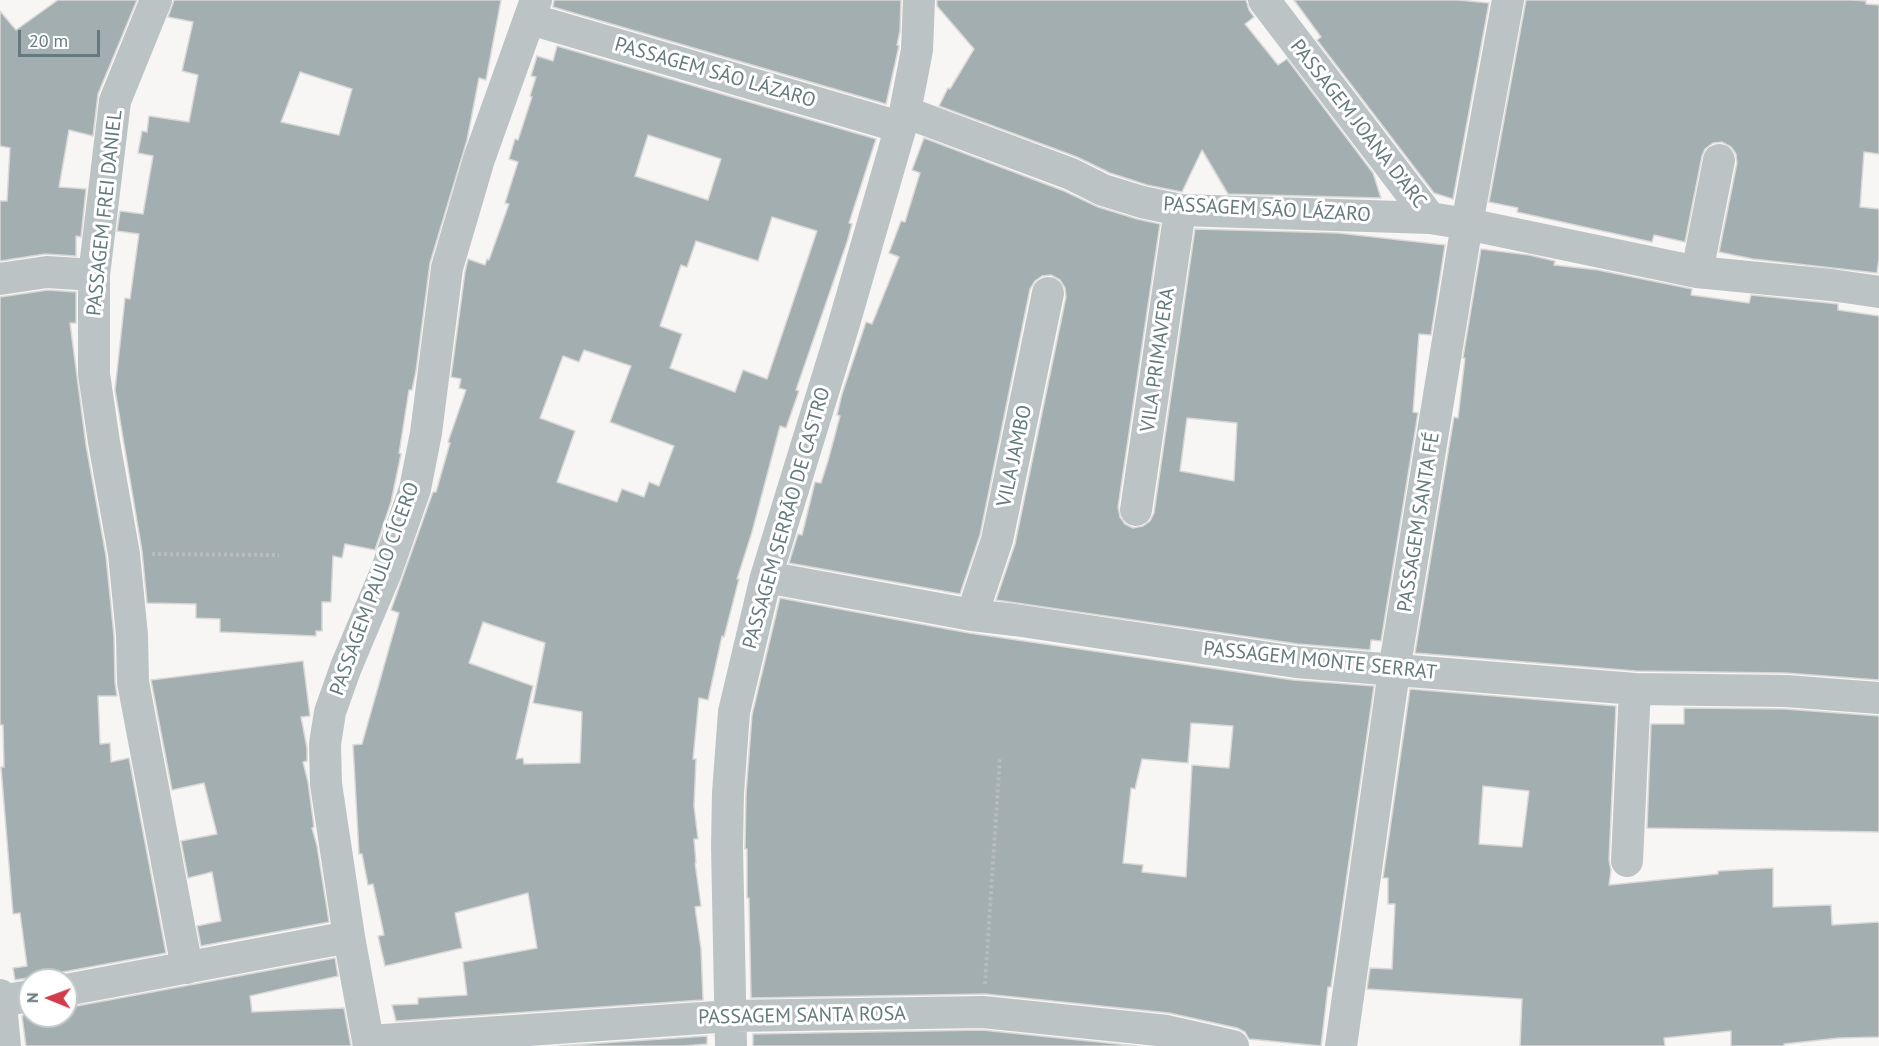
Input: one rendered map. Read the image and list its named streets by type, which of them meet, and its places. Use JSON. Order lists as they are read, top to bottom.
{
  "streets": {
    "street": [
      "PASSAGEM SÃO LÁZARO",
      "PASSAGEM JOANA D’ARC",
      "PASSAGEM FREI DANIEL",
      "VILA PRIMAVERA",
      "VILA JAMBO",
      "PASSAGEM SERRÃO DE CASTRO",
      "PASSAGEM SANTA FÉ",
      "PASSAGEM PAULO CÍCERO",
      "PASSAGEM MONTE SERRAT",
      "PASSAGEM SANTA ROSA"
    ]
  },
  "crossings": [
    ["PASSAGEM SÃO LÁZARO", "PASSAGEM JOANA D’ARC"],
    ["PASSAGEM SÃO LÁZARO", "VILA PRIMAVERA"],
    ["PASSAGEM SÃO LÁZARO", "PASSAGEM SERRÃO DE CASTRO"],
    ["PASSAGEM SÃO LÁZARO", "PASSAGEM PAULO CÍCERO"],
    ["PASSAGEM JOANA D’ARC", "PASSAGEM SANTA FÉ"],
    ["VILA JAMBO", "PASSAGEM MONTE SERRAT"],
    ["PASSAGEM SERRÃO DE CASTRO", "PASSAGEM MONTE SERRAT"],
    ["PASSAGEM SERRÃO DE CASTRO", "PASSAGEM SANTA ROSA"],
    ["PASSAGEM SANTA FÉ", "PASSAGEM MONTE SERRAT"],
    ["PASSAGEM PAULO CÍCERO", "PASSAGEM SANTA ROSA"]
  ],
  "scale_bar": "20 m",
  "north": "left"
}
